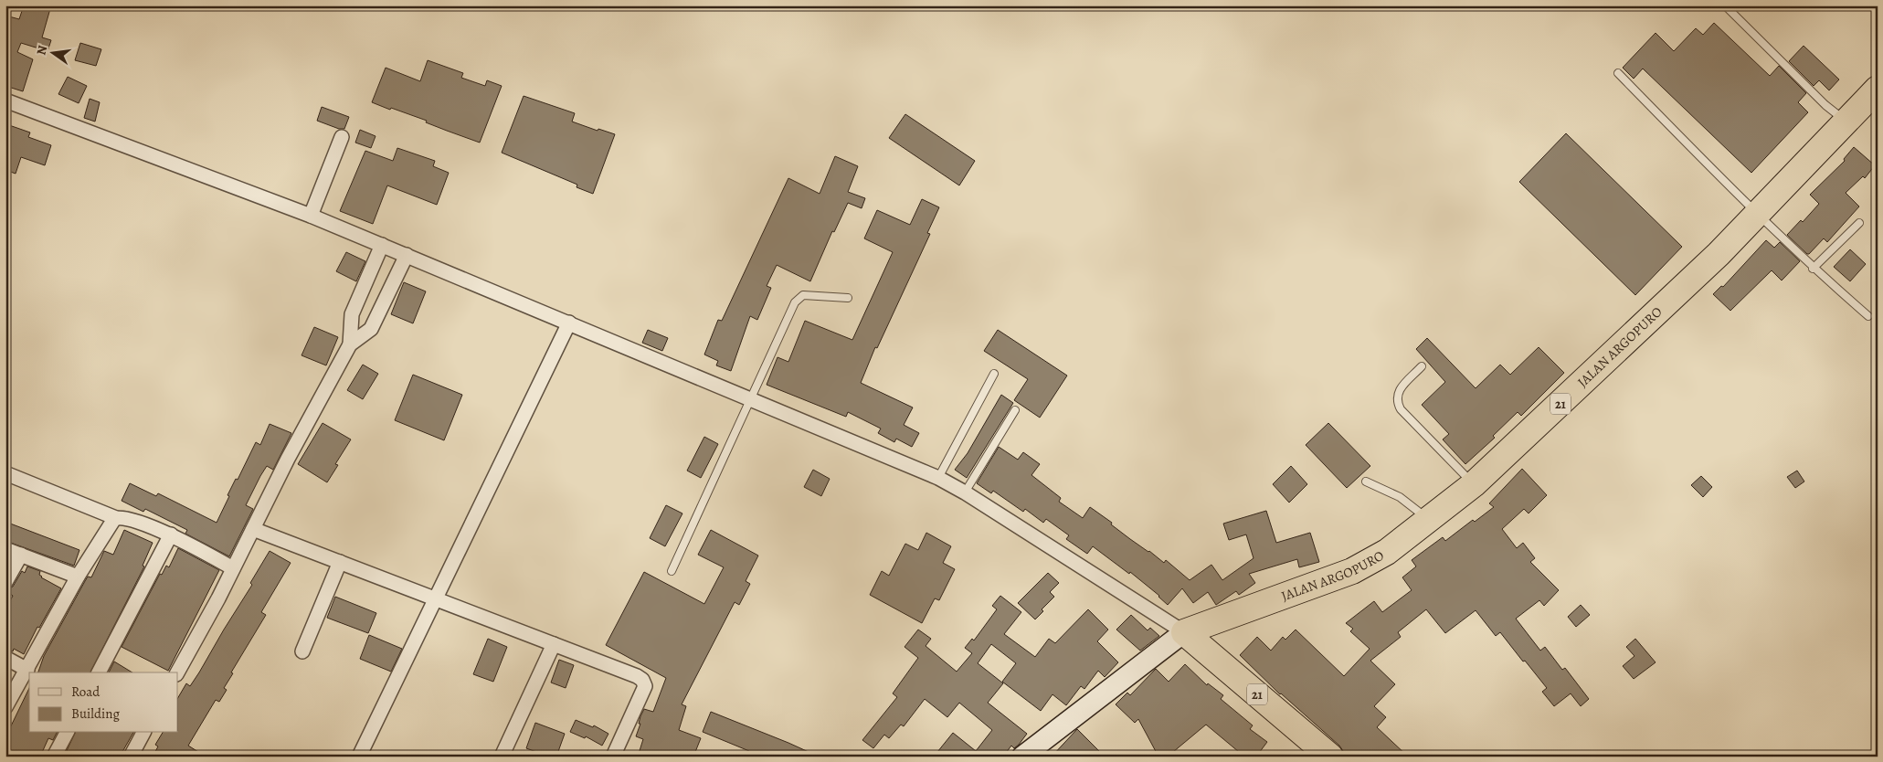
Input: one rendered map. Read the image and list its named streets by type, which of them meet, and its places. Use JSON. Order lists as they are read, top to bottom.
{
  "streets": {
    "highway": ["JALAN ARGOPURO", "21"]
  },
  "crossings": [
    ["JALAN ARGOPURO", "21"]
  ],
  "legend": ["Road", "Building"],
  "north": "left"
}
